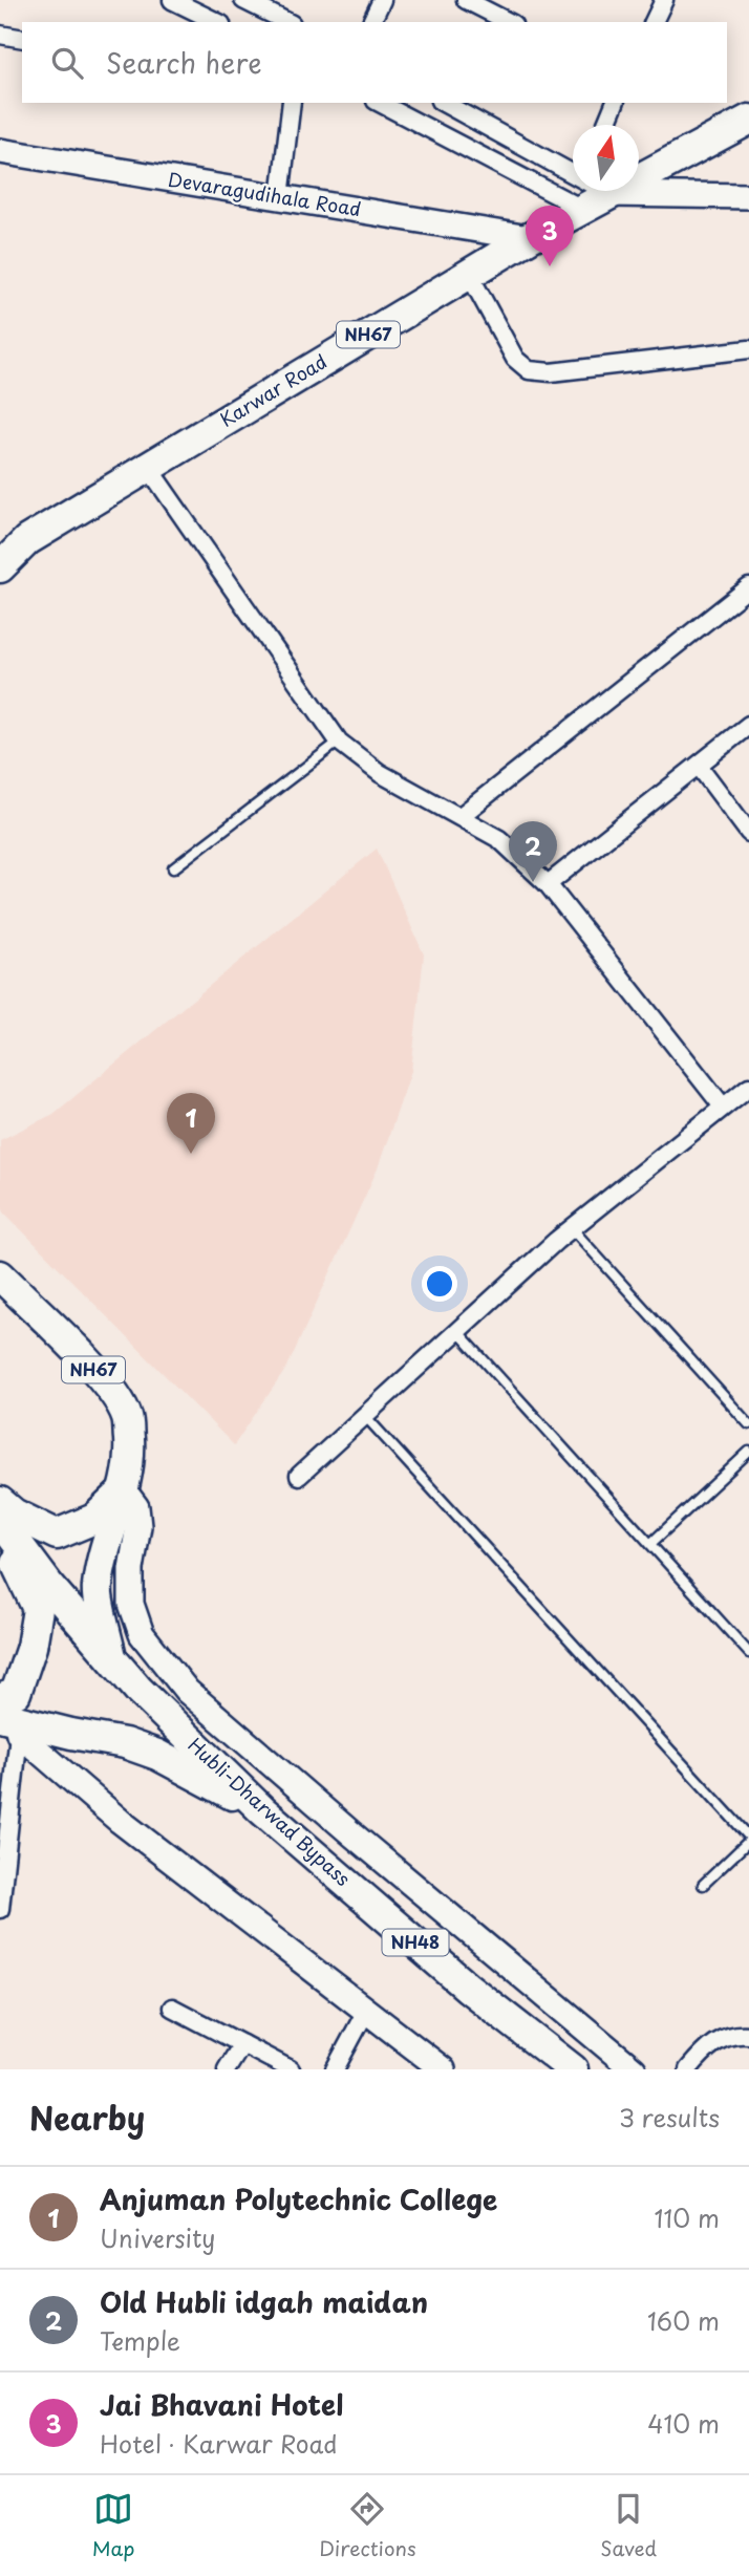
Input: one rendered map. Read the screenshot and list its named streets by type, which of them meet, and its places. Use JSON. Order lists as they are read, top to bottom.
{
  "streets": {
    "highway": [
      "NH67",
      "Karwar Road",
      "Hubli-Dharwad Bypass",
      "NH48"
    ],
    "street": ["Devaragudihala Road"]
  },
  "crossings": [
    ["Devaragudihala Road", "Karwar Road"]
  ],
  "north": "top",
  "page": {
    "search": "Search here",
    "pins": ["3", "2", "1"],
    "heading": ["Nearby", "3 results"],
    "list": [
      {
        "mark": "1",
        "name": "Anjuman Polytechnic College",
        "note": "University",
        "value": "110 m"
      },
      {
        "mark": "2",
        "name": "Old Hubli idgah maidan",
        "note": "Temple",
        "value": "160 m"
      },
      {
        "mark": "3",
        "name": "Jai Bhavani Hotel",
        "note": "Hotel · Karwar Road",
        "value": "410 m"
      }
    ],
    "nav": ["Map", "Directions", "Saved"]
  }
}
